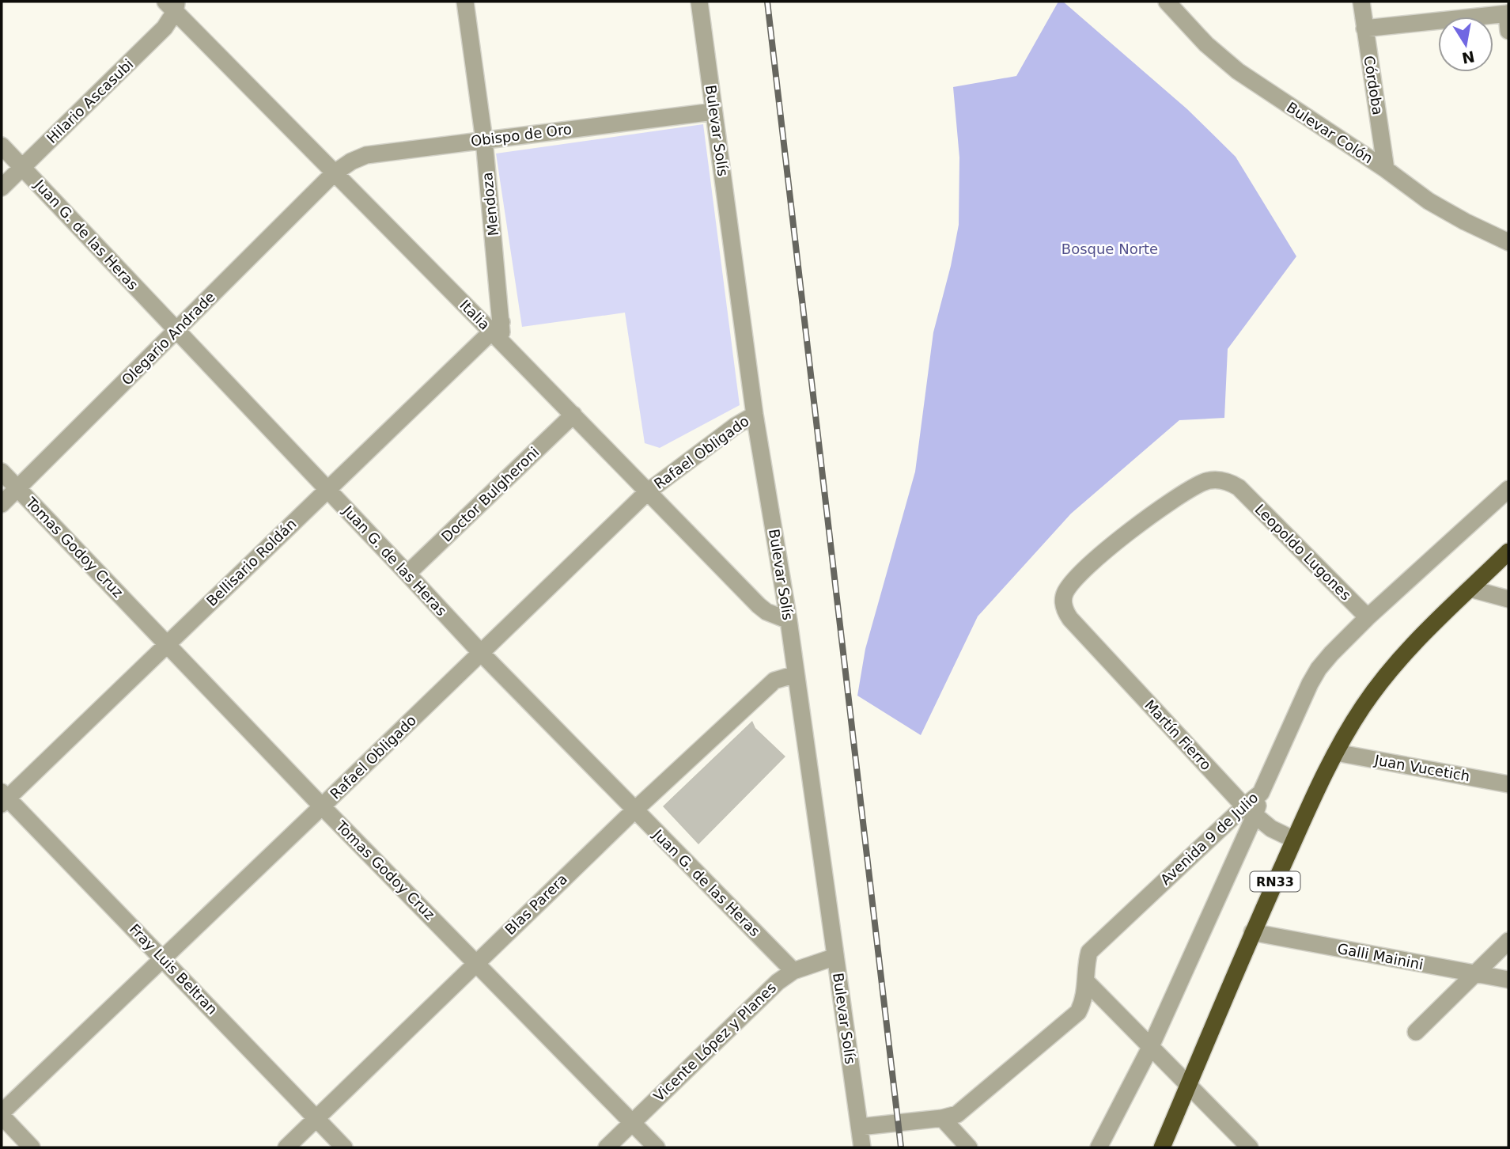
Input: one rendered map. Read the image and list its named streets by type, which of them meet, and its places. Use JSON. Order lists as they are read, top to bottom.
{
  "streets": {
    "highway": ["RN33"],
    "street": [
      "Córdoba",
      "Hilario Ascasubi",
      "Bulevar Solís",
      "Bulevar Colón",
      "Obispo de Oro",
      "Mendoza",
      "Juan G. de las Heras",
      "Italia",
      "Olegario Andrade",
      "Rafael Obligado",
      "Doctor Bulgheroni",
      "Tomas Godoy Cruz",
      "Leopoldo Lugones",
      "Bellisario Roldán",
      "Martín Fierro",
      "Juan Vucetich",
      "Avenida 9 de Julio",
      "Blas Parera",
      "Galli Mainini",
      "Fray Luis Beltran",
      "Vicente López y Planes"
    ]
  },
  "crossings": [
    ["Córdoba", "Bulevar Colón"],
    ["Hilario Ascasubi", "Juan G. de las Heras"],
    ["Hilario Ascasubi", "Italia"],
    ["Bulevar Solís", "Obispo de Oro"],
    ["Bulevar Solís", "Italia"],
    ["Bulevar Solís", "Rafael Obligado"],
    ["Bulevar Solís", "Blas Parera"],
    ["Bulevar Solís", "Vicente López y Planes"],
    ["Obispo de Oro", "Mendoza"],
    ["Obispo de Oro", "Italia"],
    ["Obispo de Oro", "Olegario Andrade"],
    ["Mendoza", "Italia"],
    ["Mendoza", "Bellisario Roldán"],
    ["Juan G. de las Heras", "Olegario Andrade"],
    ["Juan G. de las Heras", "Rafael Obligado"],
    ["Juan G. de las Heras", "Doctor Bulgheroni"],
    ["Juan G. de las Heras", "Bellisario Roldán"],
    ["Juan G. de las Heras", "Blas Parera"],
    ["Juan G. de las Heras", "Vicente López y Planes"],
    ["Italia", "Olegario Andrade"],
    ["Italia", "Rafael Obligado"],
    ["Italia", "Doctor Bulgheroni"],
    ["Italia", "Bellisario Roldán"],
    ["Olegario Andrade", "Tomas Godoy Cruz"],
    ["Rafael Obligado", "Tomas Godoy Cruz"],
    ["Rafael Obligado", "Fray Luis Beltran"],
    ["Tomas Godoy Cruz", "Bellisario Roldán"],
    ["Tomas Godoy Cruz", "Blas Parera"],
    ["Tomas Godoy Cruz", "Vicente López y Planes"],
    ["Leopoldo Lugones", "Martín Fierro"],
    ["Leopoldo Lugones", "Avenida 9 de Julio"],
    ["Bellisario Roldán", "Fray Luis Beltran"],
    ["Martín Fierro", "Avenida 9 de Julio"],
    ["Martín Fierro", "RN33"],
    ["Juan Vucetich", "RN33"],
    ["RN33", "Galli Mainini"],
    ["Blas Parera", "Fray Luis Beltran"]
  ],
  "parks": ["Bosque Norte"],
  "north": "bottom"
}
